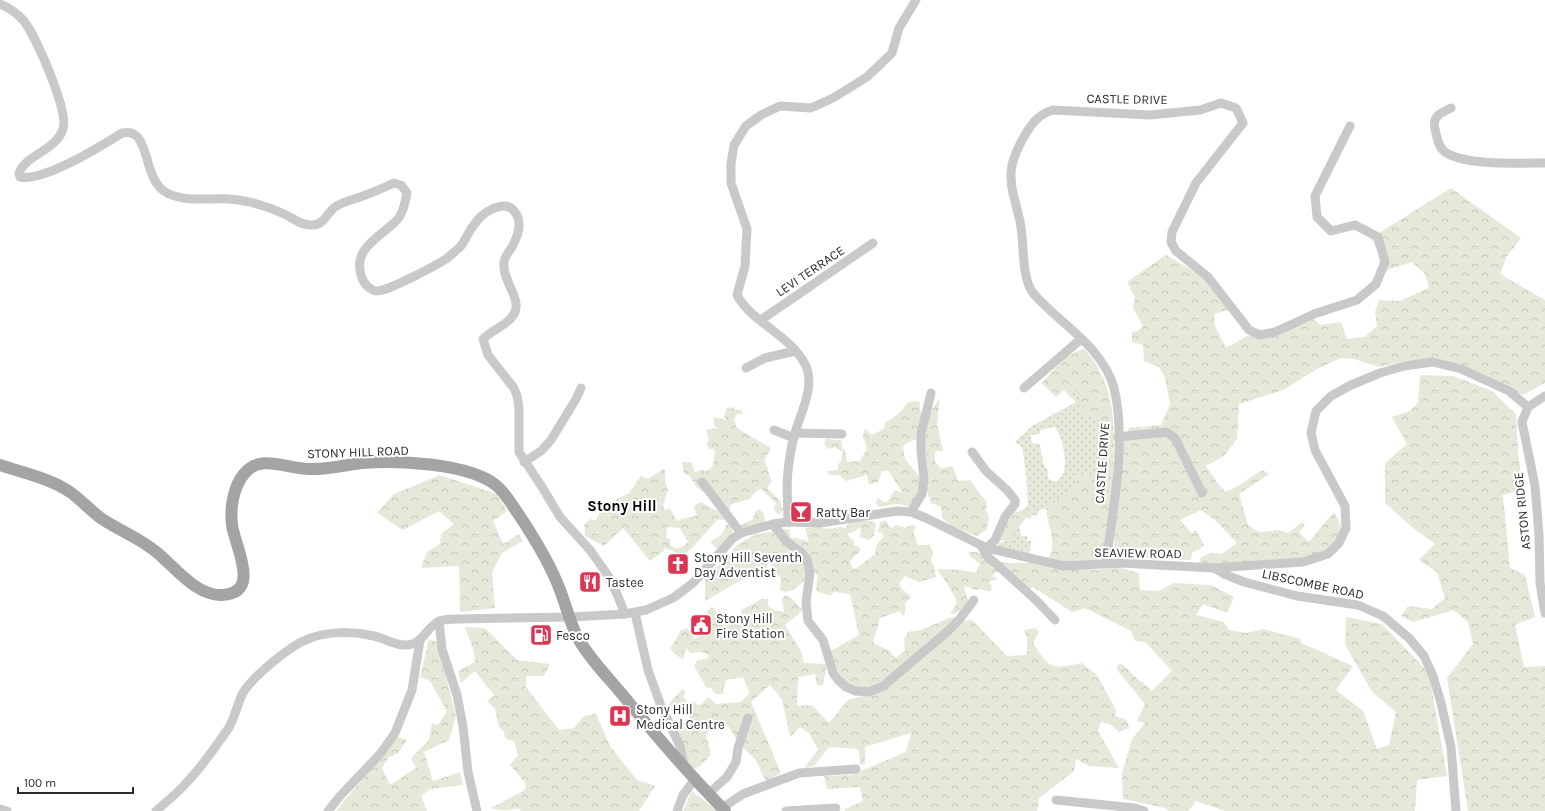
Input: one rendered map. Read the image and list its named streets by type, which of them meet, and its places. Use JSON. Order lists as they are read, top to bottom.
{
  "streets": {
    "main road": ["STONY HILL ROAD"],
    "street": [
      "CASTLE DRIVE",
      "LEVI TERRACE",
      "ASTON RIDGE",
      "SEAVIEW ROAD",
      "LIBSCOMBE ROAD"
    ]
  },
  "crossings": [
    ["CASTLE DRIVE", "SEAVIEW ROAD"],
    ["STONY HILL ROAD", "SEAVIEW ROAD"],
    ["ASTON RIDGE", "SEAVIEW ROAD"],
    ["SEAVIEW ROAD", "LIBSCOMBE ROAD"]
  ],
  "districts": ["Stony Hill"],
  "places": {
    "bar": ["Ratty Bar"],
    "church": ["Stony Hill Seventh Day Adventist"],
    "restaurant": ["Tastee"],
    "public building": ["Stony Hill Fire Station"],
    "fuel station": ["Fesco"],
    "hospital": ["Stony Hill Medical Centre"]
  },
  "scale_bar": "100 m"
}
